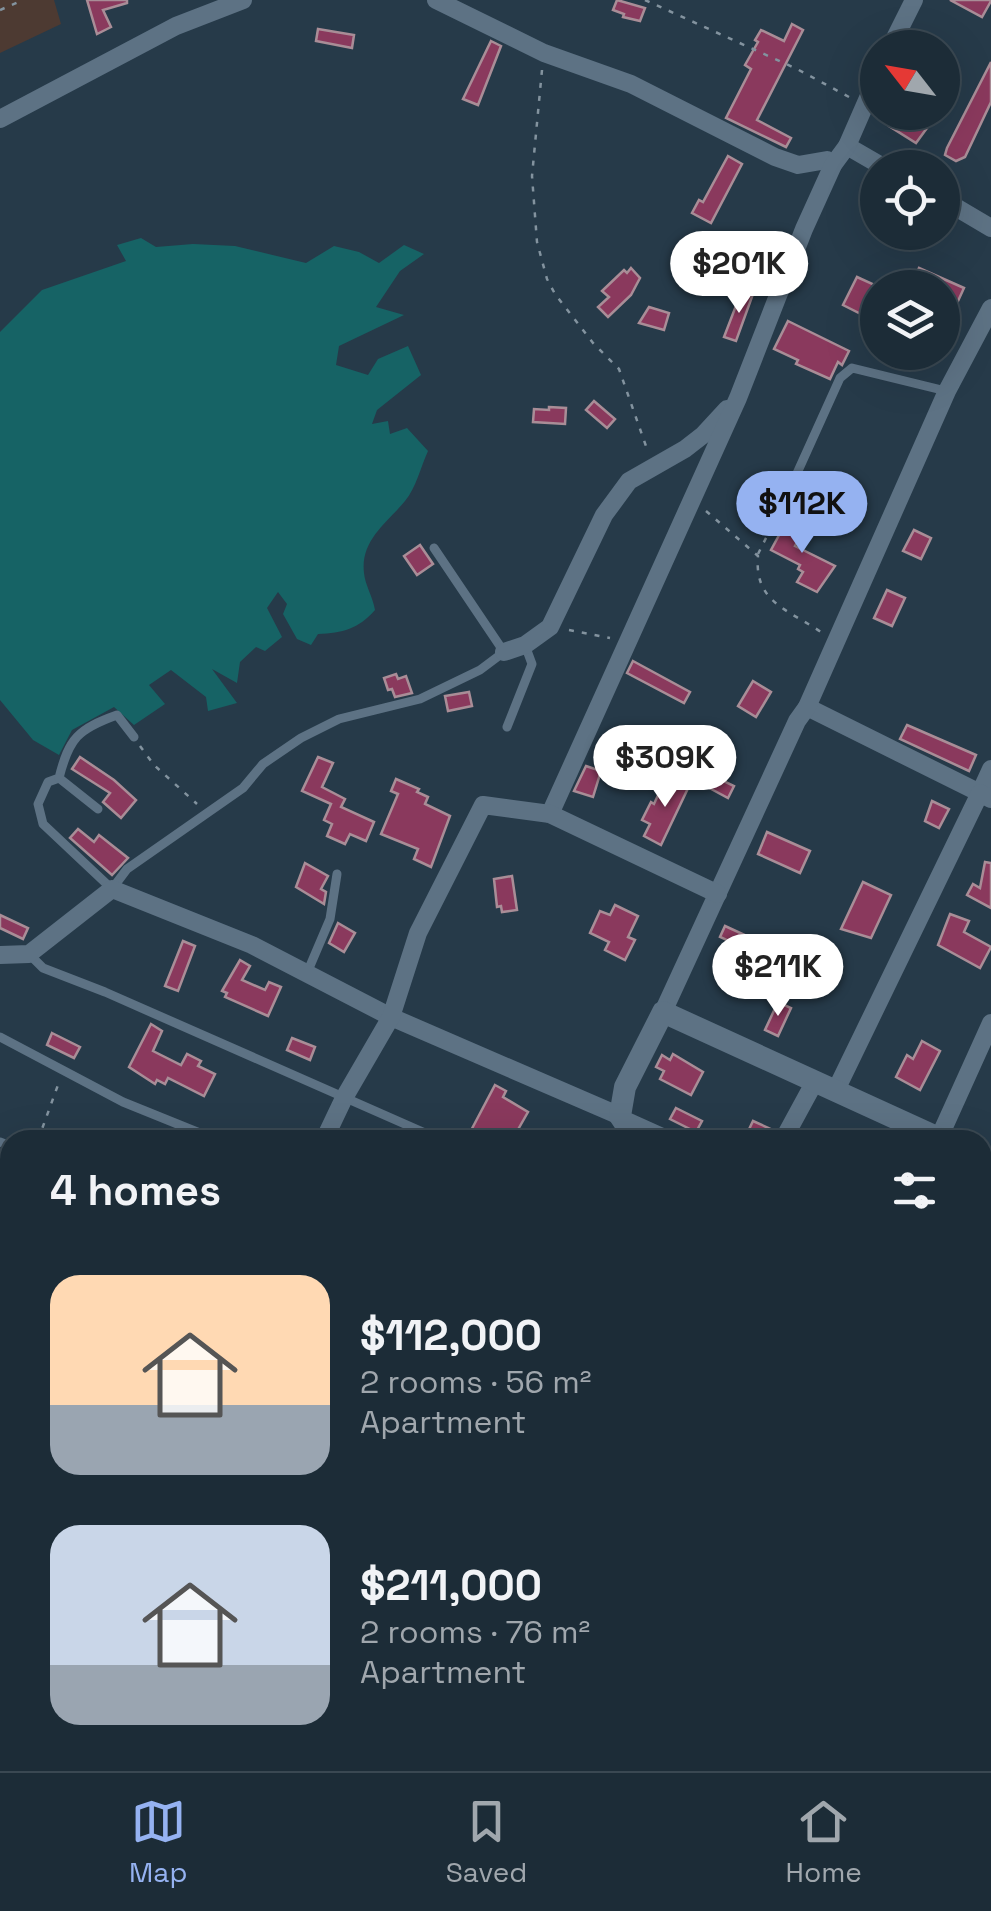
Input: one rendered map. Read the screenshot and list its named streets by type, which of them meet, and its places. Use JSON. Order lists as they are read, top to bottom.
{
  "north": "top left",
  "page": {
    "price": [
      "$201K",
      "$112K",
      "$309K",
      "$211K"
    ],
    "heading": "4 homes",
    "list": [
      {
        "name": "$112,000",
        "note": "2 rooms · 56 m² · Apartment"
      },
      {
        "name": "$211,000",
        "note": "2 rooms · 76 m² · Apartment"
      }
    ],
    "tabs": ["Map", "Saved", "Home"]
  }
}
